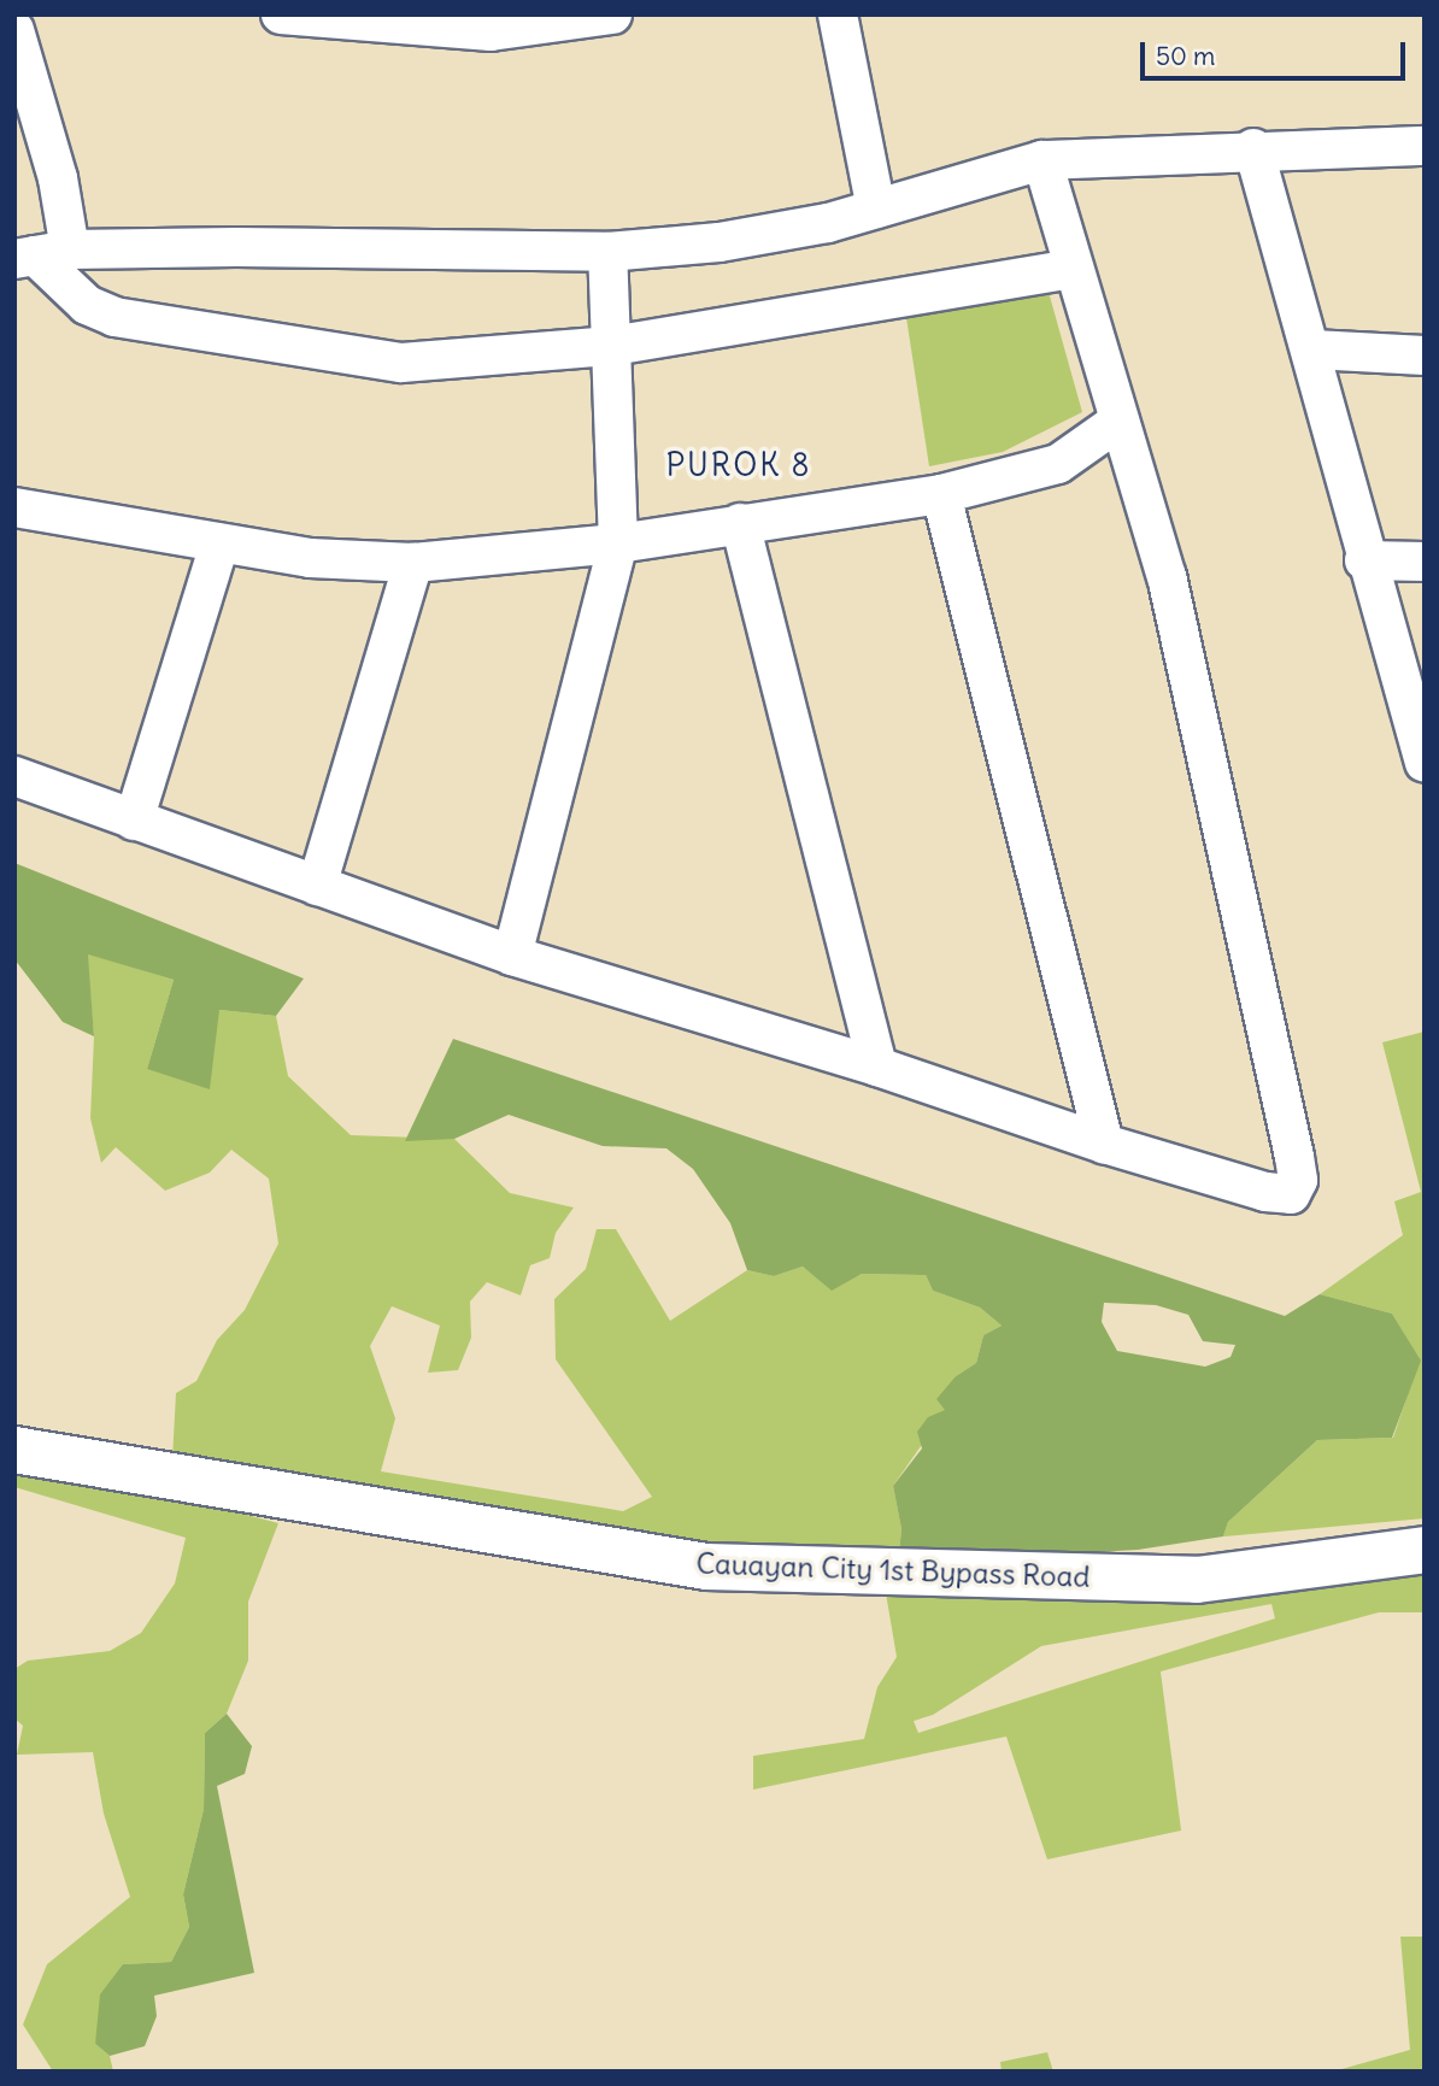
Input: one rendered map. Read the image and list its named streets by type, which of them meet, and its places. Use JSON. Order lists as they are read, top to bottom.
{
  "streets": {
    "main road": ["Cauayan City 1st Bypass Road"]
  },
  "districts": ["PUROK 8"],
  "scale_bar": "50 m"
}
